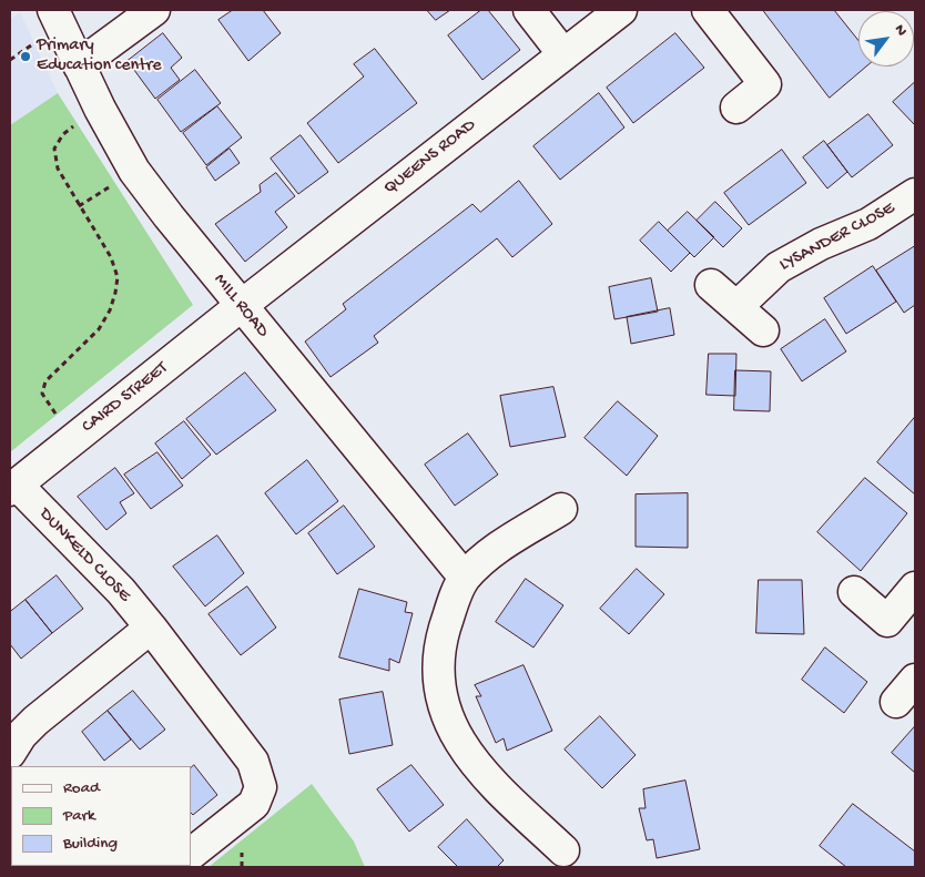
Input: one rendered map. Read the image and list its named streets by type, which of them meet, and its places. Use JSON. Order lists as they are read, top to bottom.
{
  "streets": {
    "street": [
      "QUEENS ROAD",
      "LYSANDER CLOSE",
      "MILL ROAD",
      "CAIRD STREET",
      "DUNKELD CLOSE"
    ]
  },
  "crossings": [
    ["QUEENS ROAD", "MILL ROAD"],
    ["QUEENS ROAD", "CAIRD STREET"],
    ["MILL ROAD", "CAIRD STREET"],
    ["CAIRD STREET", "DUNKELD CLOSE"]
  ],
  "places": ["Primary Education centre"],
  "legend": ["Road", "Park", "Building"],
  "north": "top right"
}
